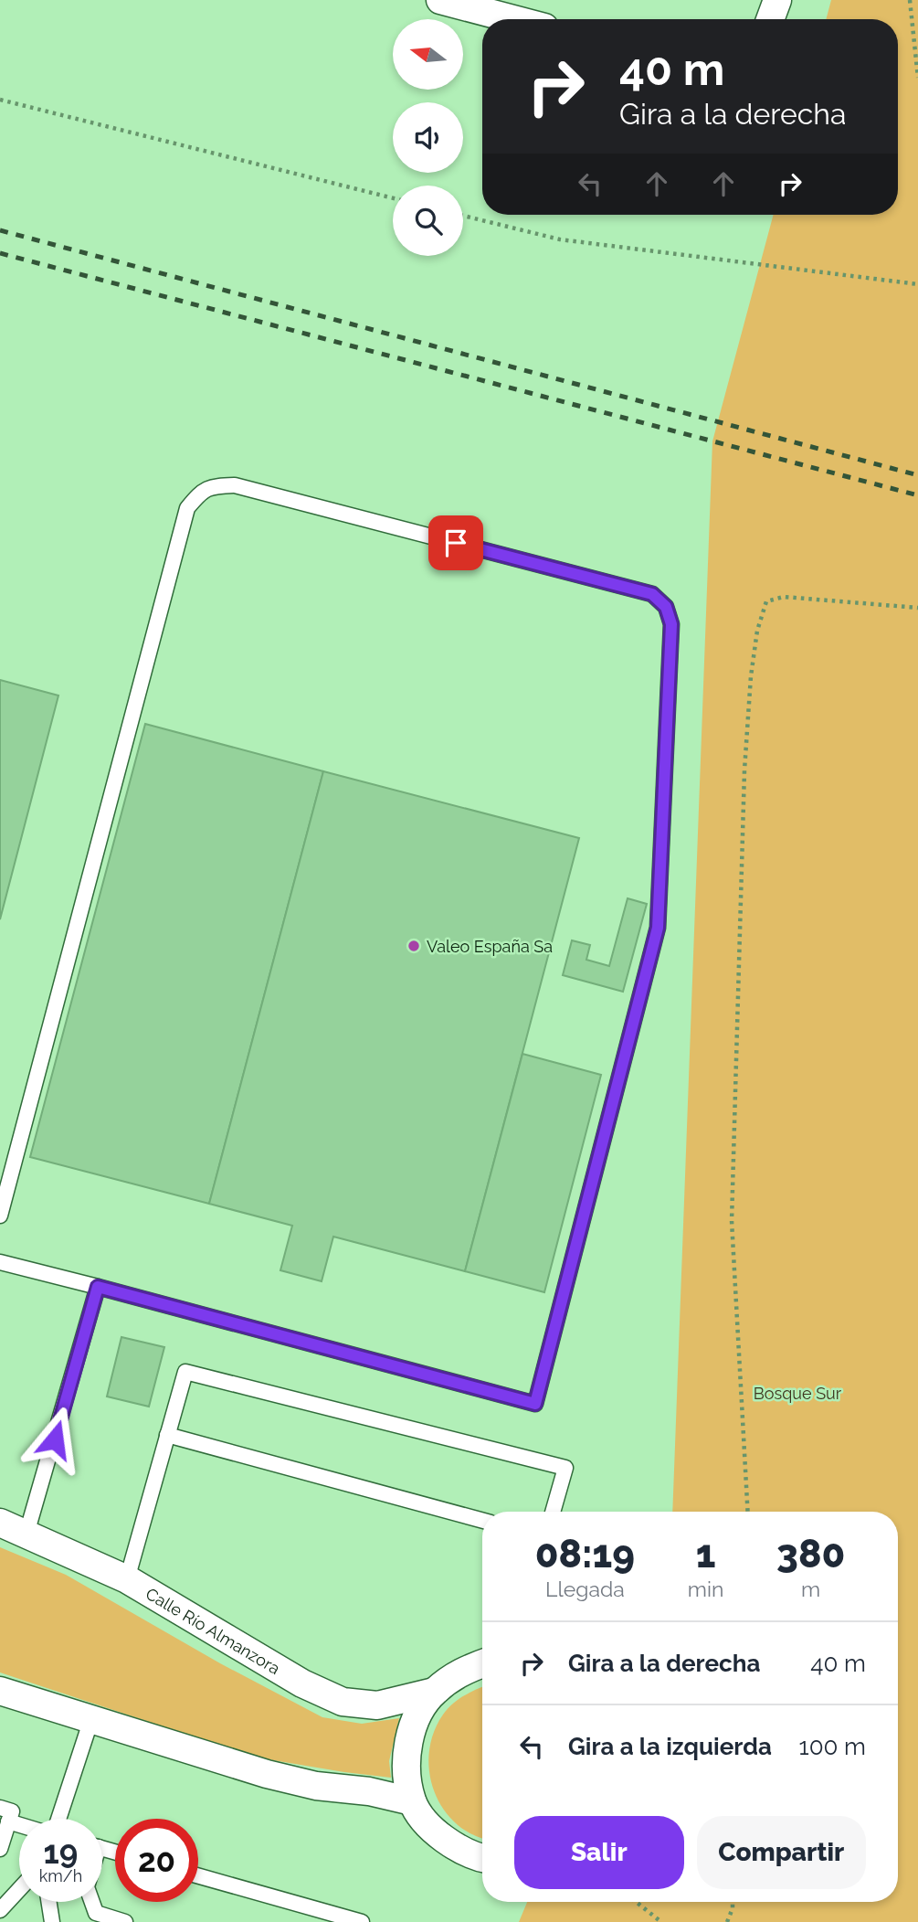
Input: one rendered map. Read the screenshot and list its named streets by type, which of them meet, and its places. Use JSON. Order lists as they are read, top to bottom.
{
  "streets": {
    "street": ["Calle Río Almanzora"]
  },
  "parks": ["Bosque Sur"],
  "places": ["Valeo España Sa"],
  "north": "left",
  "page": {
    "turn": ["40 m", "Gira a la derecha"],
    "eta": [
      "08:19",
      "Llegada",
      "1",
      "min",
      "380",
      "m"
    ],
    "list": [
      {
        "name": "Gira a la derecha",
        "value": "40 m"
      },
      {
        "name": "Gira a la izquierda",
        "value": "100 m"
      }
    ],
    "buttons": ["Salir", "Compartir"],
    "speed": "19 km/h",
    "limit": "20"
  }
}
